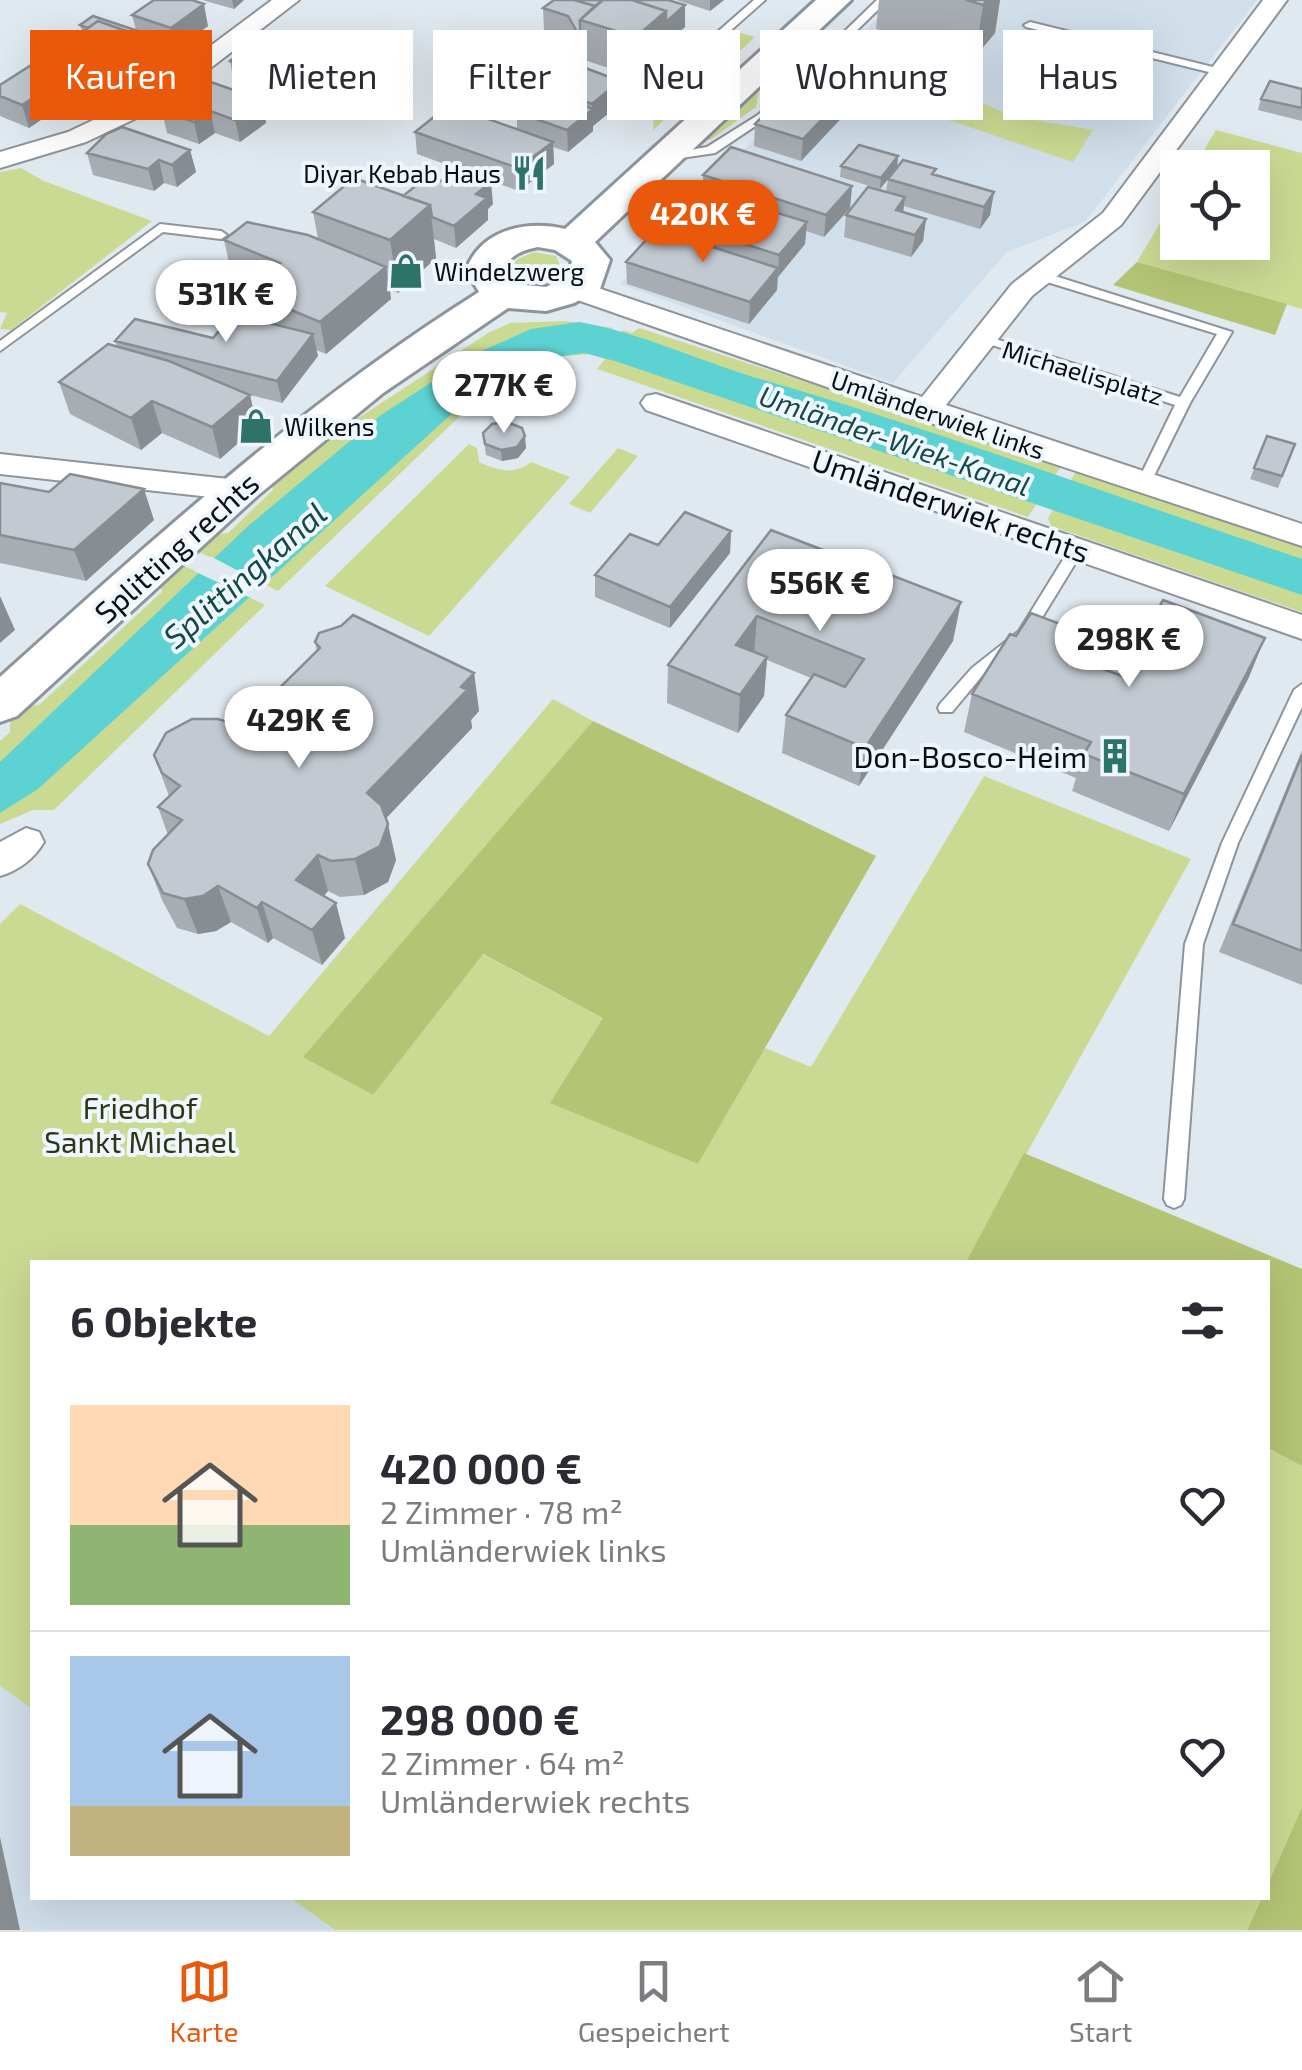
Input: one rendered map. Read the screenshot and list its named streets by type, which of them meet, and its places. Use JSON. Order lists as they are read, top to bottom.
{
  "streets": {
    "main road": ["Splitting rechts"],
    "street": ["Umländerwiek links", "Umländerwiek rechts"],
    "lane": ["Michaelisplatz"]
  },
  "crossings": [
    ["Michaelisplatz", "Umländerwiek links"],
    ["Umländerwiek links", "Splitting rechts"]
  ],
  "water": ["Umländer-Wiek-Kanal", "Splittingkanal"],
  "parks": ["Friedhof Sankt Michael"],
  "places": {
    "restaurant": ["Diyar Kebab Haus"],
    "shop": ["Windelzwerg", "Wilkens"],
    "building": ["Don-Bosco-Heim"]
  },
  "page": {
    "chip": [
      "Kaufen",
      "Mieten",
      "Filter",
      "Neu",
      "Wohnung",
      "Haus"
    ],
    "price": [
      "420K €",
      "531K €",
      "277K €",
      "556K €",
      "298K €",
      "429K €"
    ],
    "heading": "6 Objekte",
    "list": [
      {
        "name": "420 000 €",
        "note": "2 Zimmer · 78 m² · Umländerwiek links"
      },
      {
        "name": "298 000 €",
        "note": "2 Zimmer · 64 m² · Umländerwiek rechts"
      }
    ],
    "tabs": ["Karte", "Gespeichert", "Start"]
  }
}
